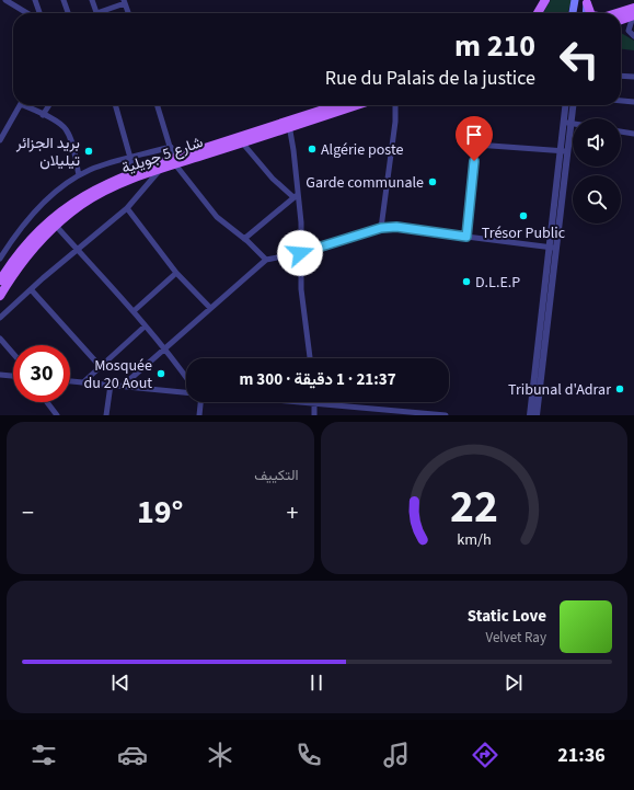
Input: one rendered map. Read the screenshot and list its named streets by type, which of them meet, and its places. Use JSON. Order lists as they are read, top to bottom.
{
  "streets": {
    "main road": ["شارع 5 جويلية"]
  },
  "places": [
    "Algérie poste",
    "بريد الجزائر تيليلان",
    "Garde communale",
    "Trésor Public",
    "D.L.E.P",
    "Mosquée du 20 Aout",
    "Tribunal d'Adrar"
  ],
  "page": {
    "turn": ["210 m", "Rue du Palais de la justice"],
    "limit": "30",
    "trip": "21:37 · 1 دقيقة · 300 m",
    "tile": "التكييف",
    "heat": ["−", "19°", "+"],
    "song": ["Static Love", "Velvet Ray"],
    "tabs": "21:36",
    "gauge": ["22", "km/h"]
  }
}
